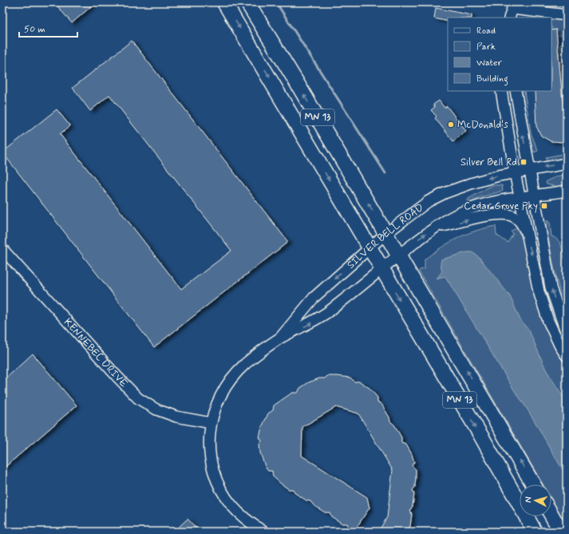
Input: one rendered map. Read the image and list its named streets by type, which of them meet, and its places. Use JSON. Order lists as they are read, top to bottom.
{
  "streets": {
    "highway": ["MN 13"],
    "street": ["SILVER BELL ROAD", "KENNEBEC DRIVE"]
  },
  "crossings": [
    ["MN 13", "SILVER BELL ROAD"],
    ["SILVER BELL ROAD", "KENNEBEC DRIVE"]
  ],
  "places": {
    "other": ["McDonald's"],
    "transit": ["Silver Bell Rd", "Cedar Grove Pky"]
  },
  "legend": [
    "Road",
    "Park",
    "Water",
    "Building"
  ],
  "scale_bar": "50 m",
  "north": "left"
}
